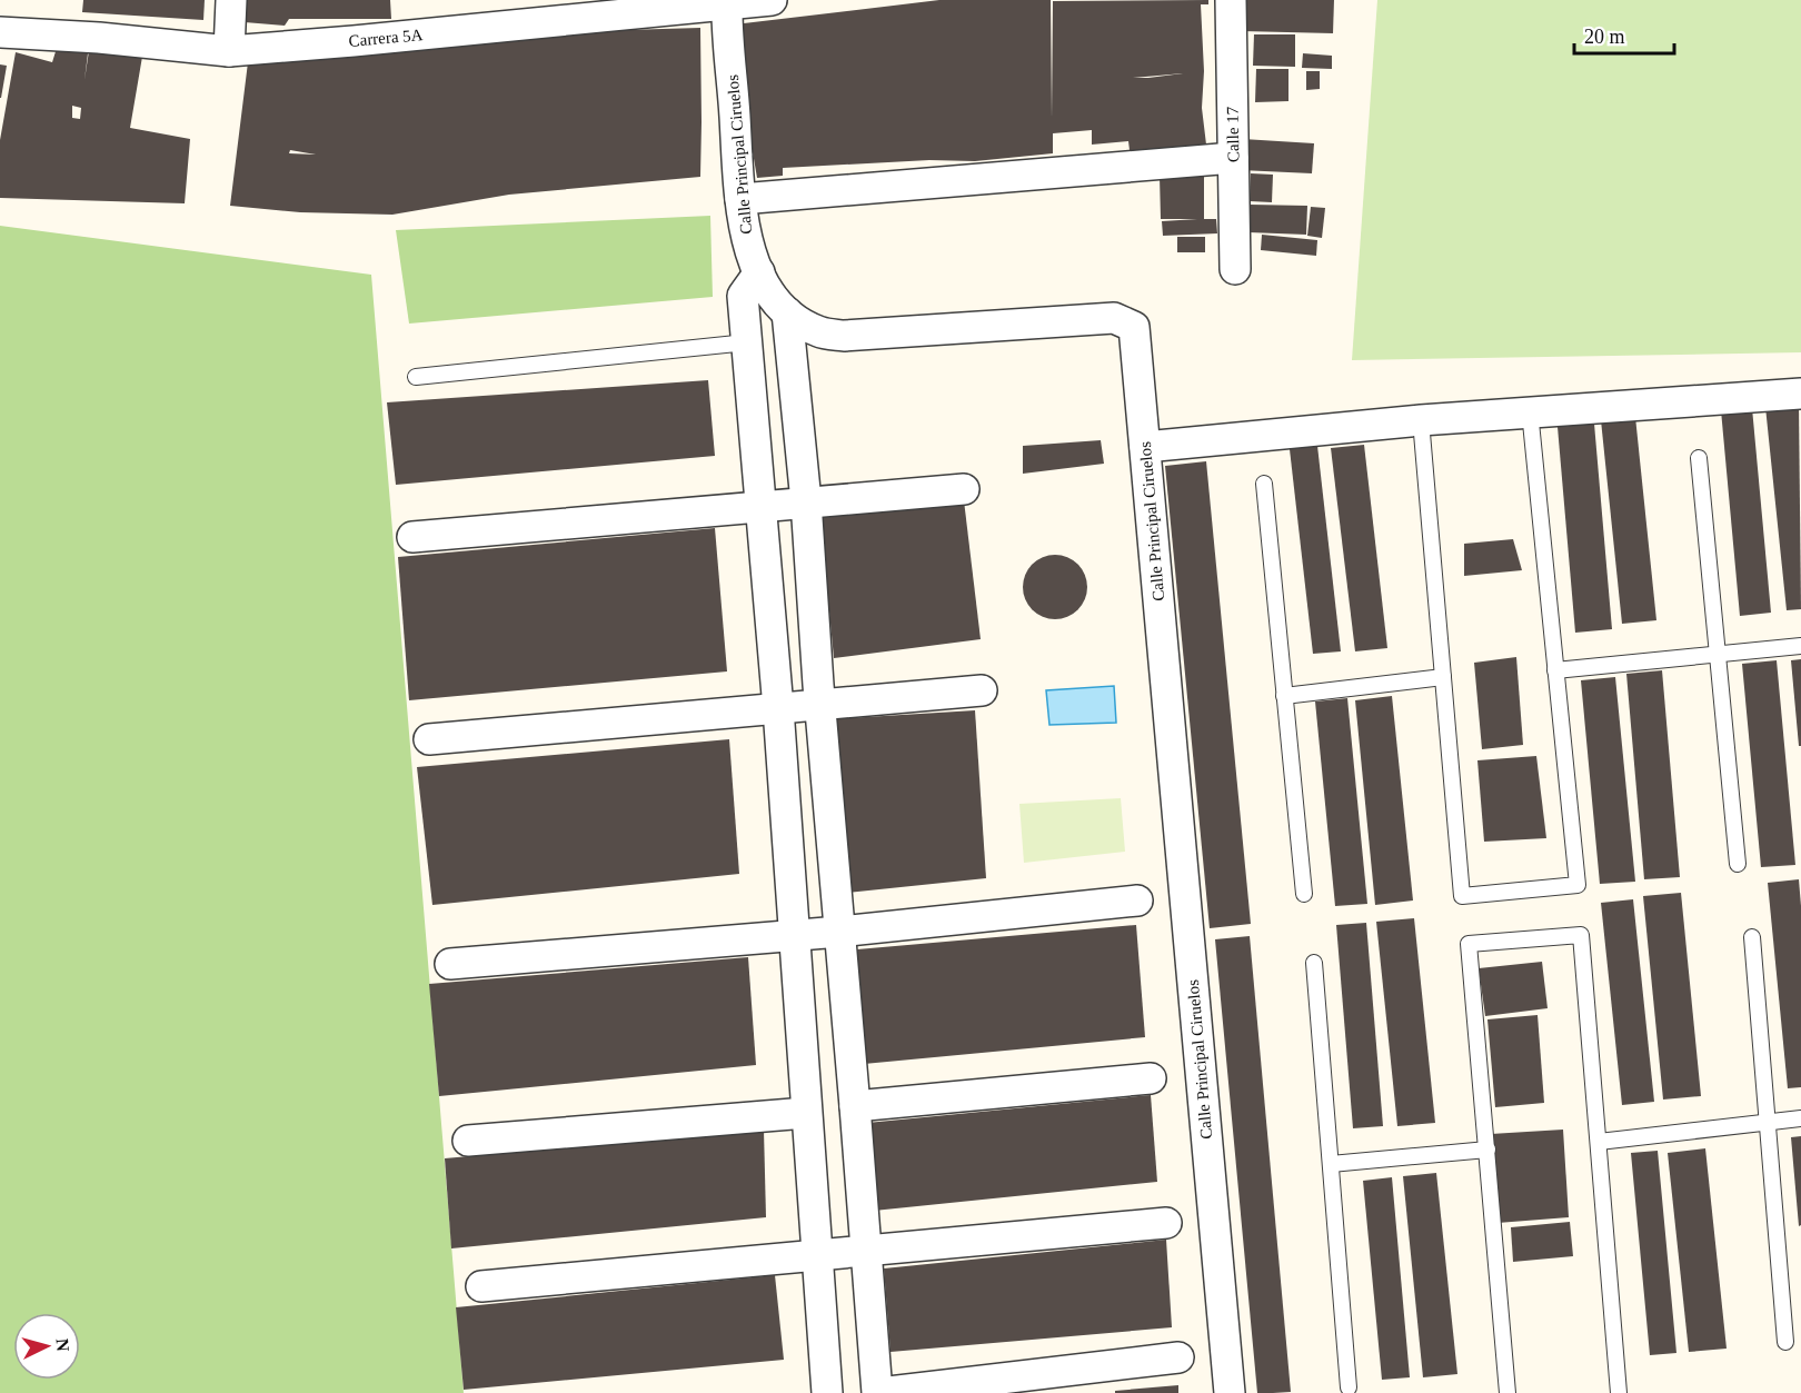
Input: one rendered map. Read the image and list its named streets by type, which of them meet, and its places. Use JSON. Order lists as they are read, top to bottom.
{
  "streets": {
    "street": ["Carrera 5A", "Calle 17", "Calle Principal Ciruelos"]
  },
  "crossings": [
    ["Carrera 5A", "Calle Principal Ciruelos"]
  ],
  "scale_bar": "20 m",
  "north": "right"
}
